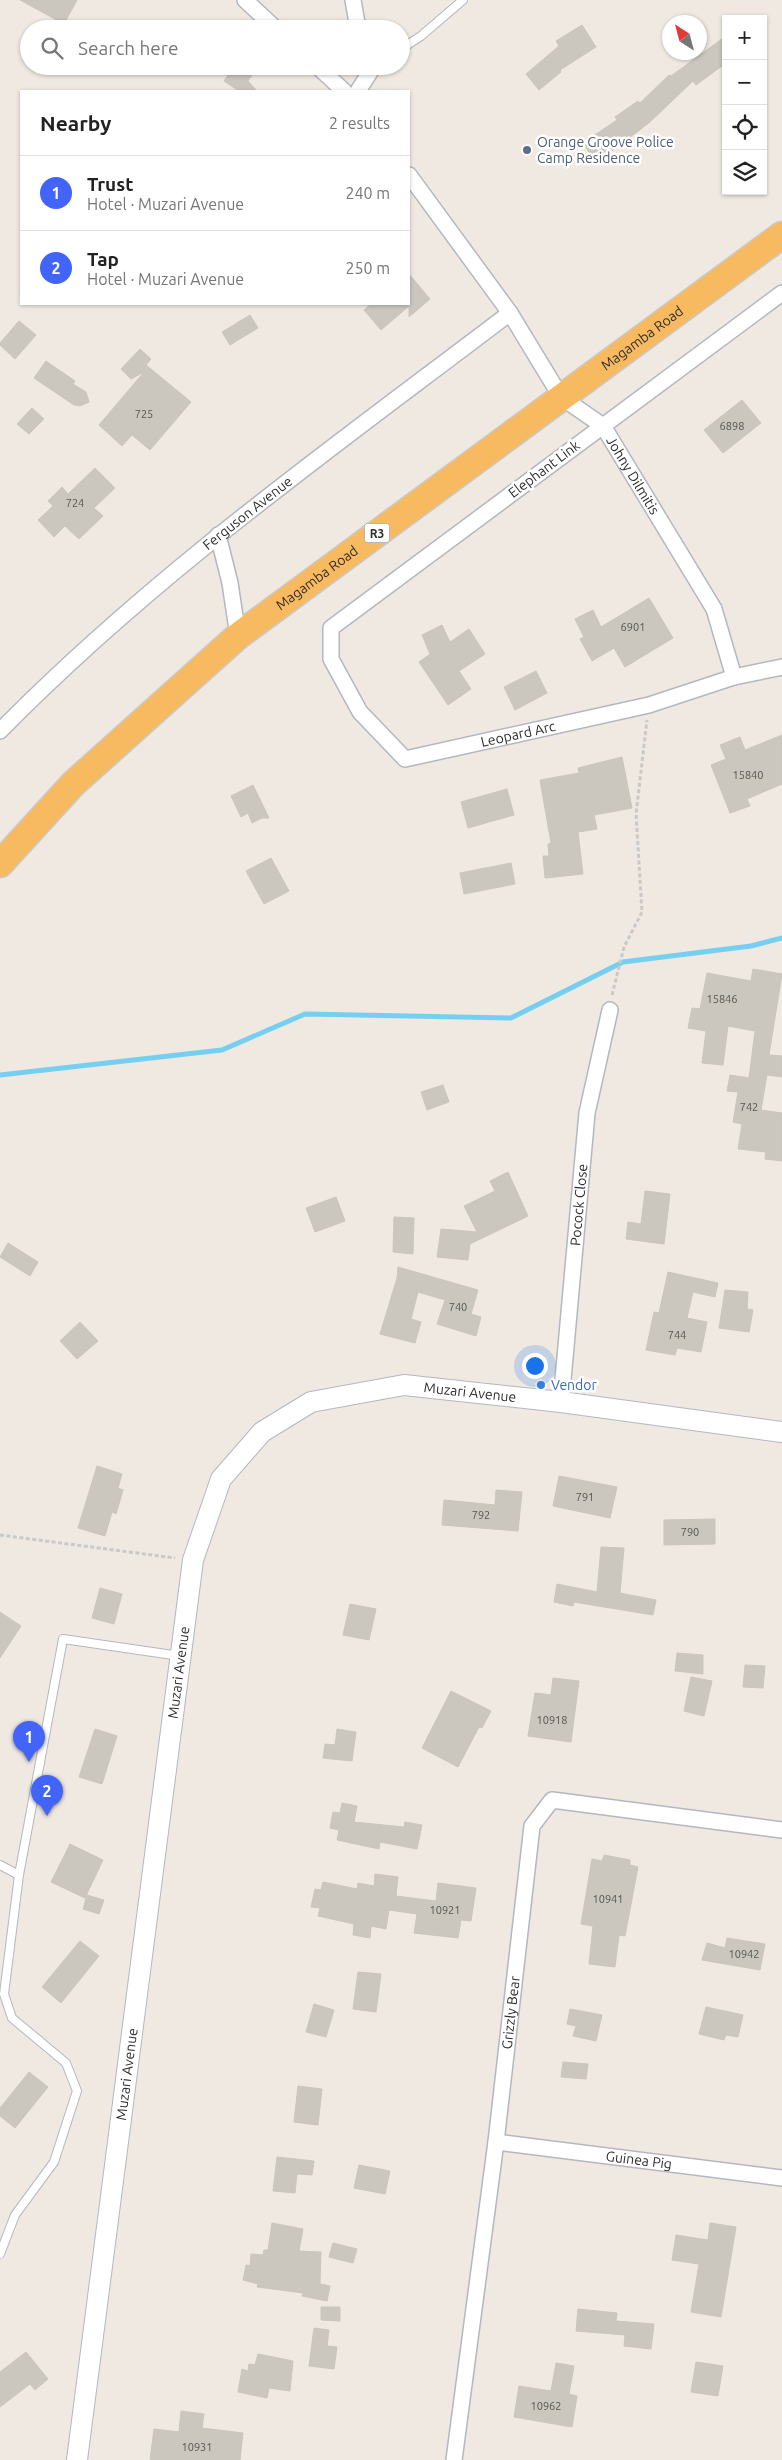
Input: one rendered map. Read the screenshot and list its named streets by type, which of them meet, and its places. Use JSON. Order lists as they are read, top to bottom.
{
  "streets": {
    "highway": ["Magamba Road", "R3"],
    "street": [
      "Elephant Link",
      "Johny Dilmitis",
      "Ferguson Avenue",
      "Leopard Arc",
      "Pocock Close",
      "Muzari Avenue",
      "Grizzly Bear",
      "Guinea Pig"
    ]
  },
  "crossings": [
    ["Magamba Road", "Johny Dilmitis"],
    ["Elephant Link", "Johny Dilmitis"],
    ["Elephant Link", "Leopard Arc"],
    ["Johny Dilmitis", "Ferguson Avenue"],
    ["Johny Dilmitis", "Leopard Arc"],
    ["Pocock Close", "Muzari Avenue"],
    ["Grizzly Bear", "Guinea Pig"]
  ],
  "places": ["Orange Groove Police Camp Residence", "Vendor"],
  "house_numbers": [
    "725",
    "6898",
    "724",
    "6901",
    "15840",
    "15846",
    "742",
    "740",
    "744",
    "791",
    "792",
    "790",
    "10918",
    "10941",
    "10921",
    "10942",
    "10962",
    "10931"
  ],
  "north": "top left",
  "page": {
    "map_buttons": ["+", "−"],
    "search": "Search here",
    "heading": ["Nearby", "2 results"],
    "list": [
      {
        "mark": "1",
        "name": "Trust",
        "note": "Hotel · Muzari Avenue",
        "value": "240 m"
      },
      {
        "mark": "2",
        "name": "Tap",
        "note": "Hotel · Muzari Avenue",
        "value": "250 m"
      }
    ],
    "pins": ["1", "2"]
  }
}
